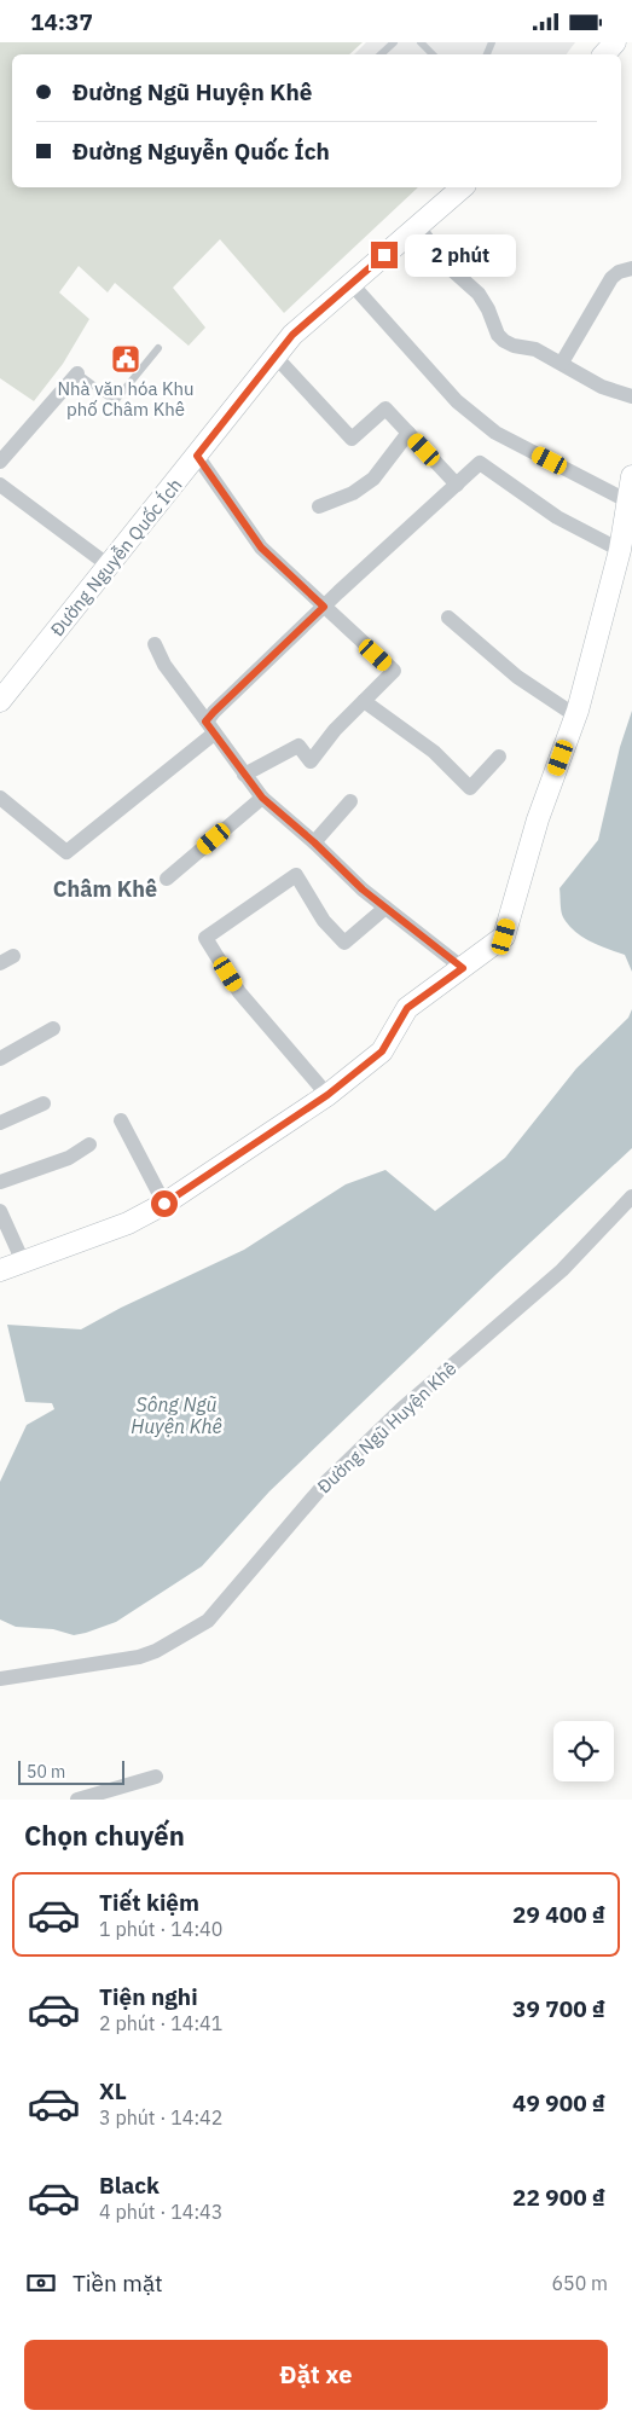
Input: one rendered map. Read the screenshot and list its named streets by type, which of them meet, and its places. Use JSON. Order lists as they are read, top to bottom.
{
  "streets": {
    "street": ["Đường Nguyễn Quốc Ích", "Đường Ngũ Huyện Khê"]
  },
  "districts": ["Châm Khê"],
  "water": ["Sông Ngũ Huyện Khê"],
  "places": {
    "public building": ["Nhà văn hóa Khu phố Châm Khê"]
  },
  "scale_bar": "50 m",
  "page": {
    "status": "14:37",
    "banner": ["Đường Ngũ Huyện Khê", "Đường Nguyễn Quốc Ích"],
    "bubble": "2 phút",
    "scale": "50 m",
    "heading": "Chọn chuyến",
    "list": [
      {
        "name": "Tiết kiệm",
        "note": "1 phút · 14:40",
        "value": "29 400 ₫"
      },
      {
        "name": "Tiện nghi",
        "note": "2 phút · 14:41",
        "value": "39 700 ₫"
      },
      {
        "name": "XL",
        "note": "3 phút · 14:42",
        "value": "49 900 ₫"
      },
      {
        "name": "Black",
        "note": "4 phút · 14:43",
        "value": "22 900 ₫"
      }
    ],
    "pay": ["Tiền mặt", "650 m"],
    "buttons": "Đặt xe"
  }
}
